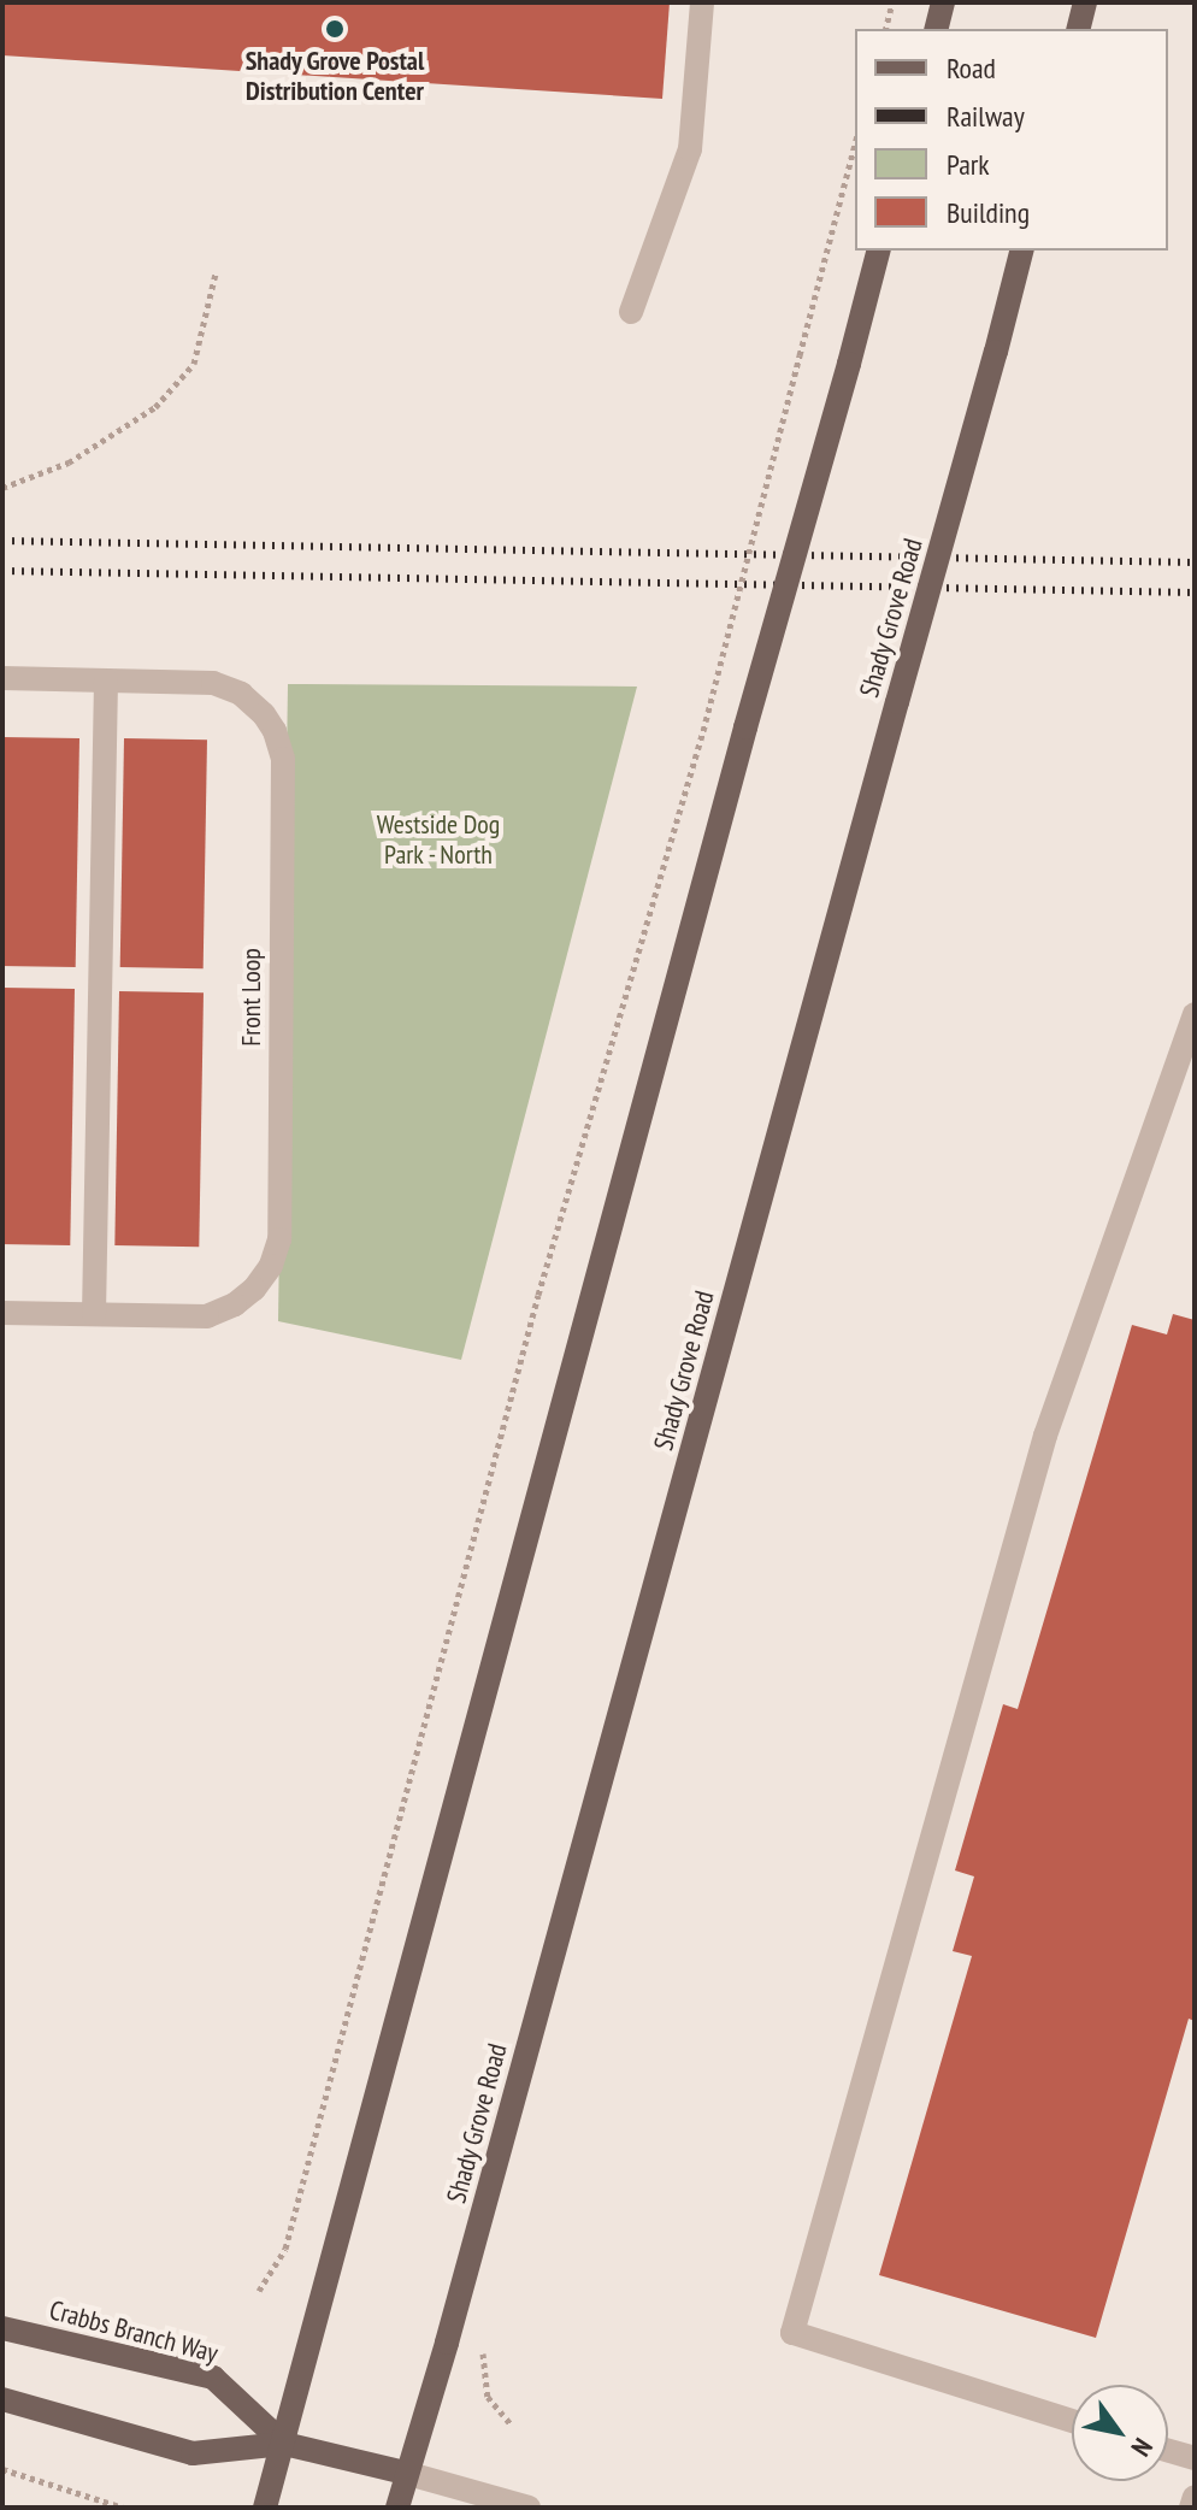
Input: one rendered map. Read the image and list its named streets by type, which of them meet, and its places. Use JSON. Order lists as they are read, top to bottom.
{
  "streets": {
    "main road": ["Shady Grove Road", "Crabbs Branch Way"],
    "street": ["Front Loop"]
  },
  "crossings": [
    ["Shady Grove Road", "Crabbs Branch Way"]
  ],
  "parks": ["Westside Dog Park - North"],
  "places": ["Shady Grove Postal Distribution Center"],
  "legend": [
    "Road",
    "Railway",
    "Park",
    "Building"
  ],
  "north": "bottom right"
}
